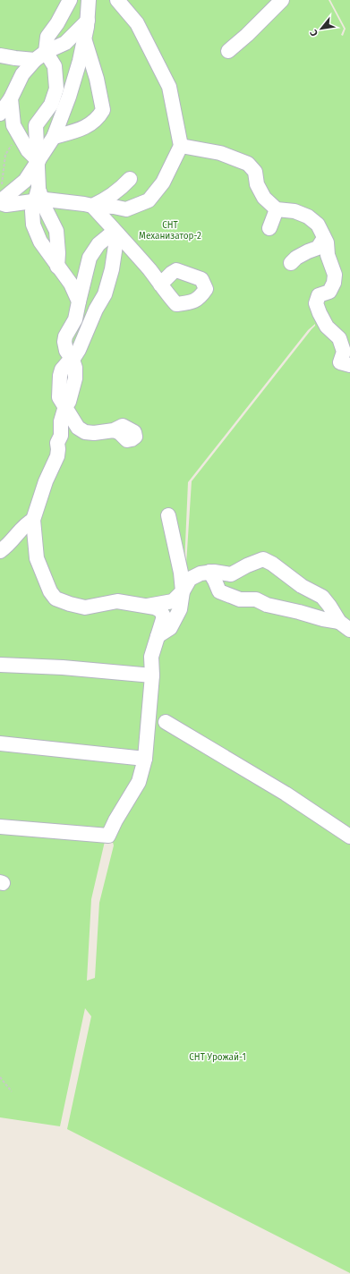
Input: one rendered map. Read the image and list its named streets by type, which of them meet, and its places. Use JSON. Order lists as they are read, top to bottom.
{
  "parks": ["СНТ Механизатор-2", "СНТ Урожай-1"],
  "north": "bottom left"
}
